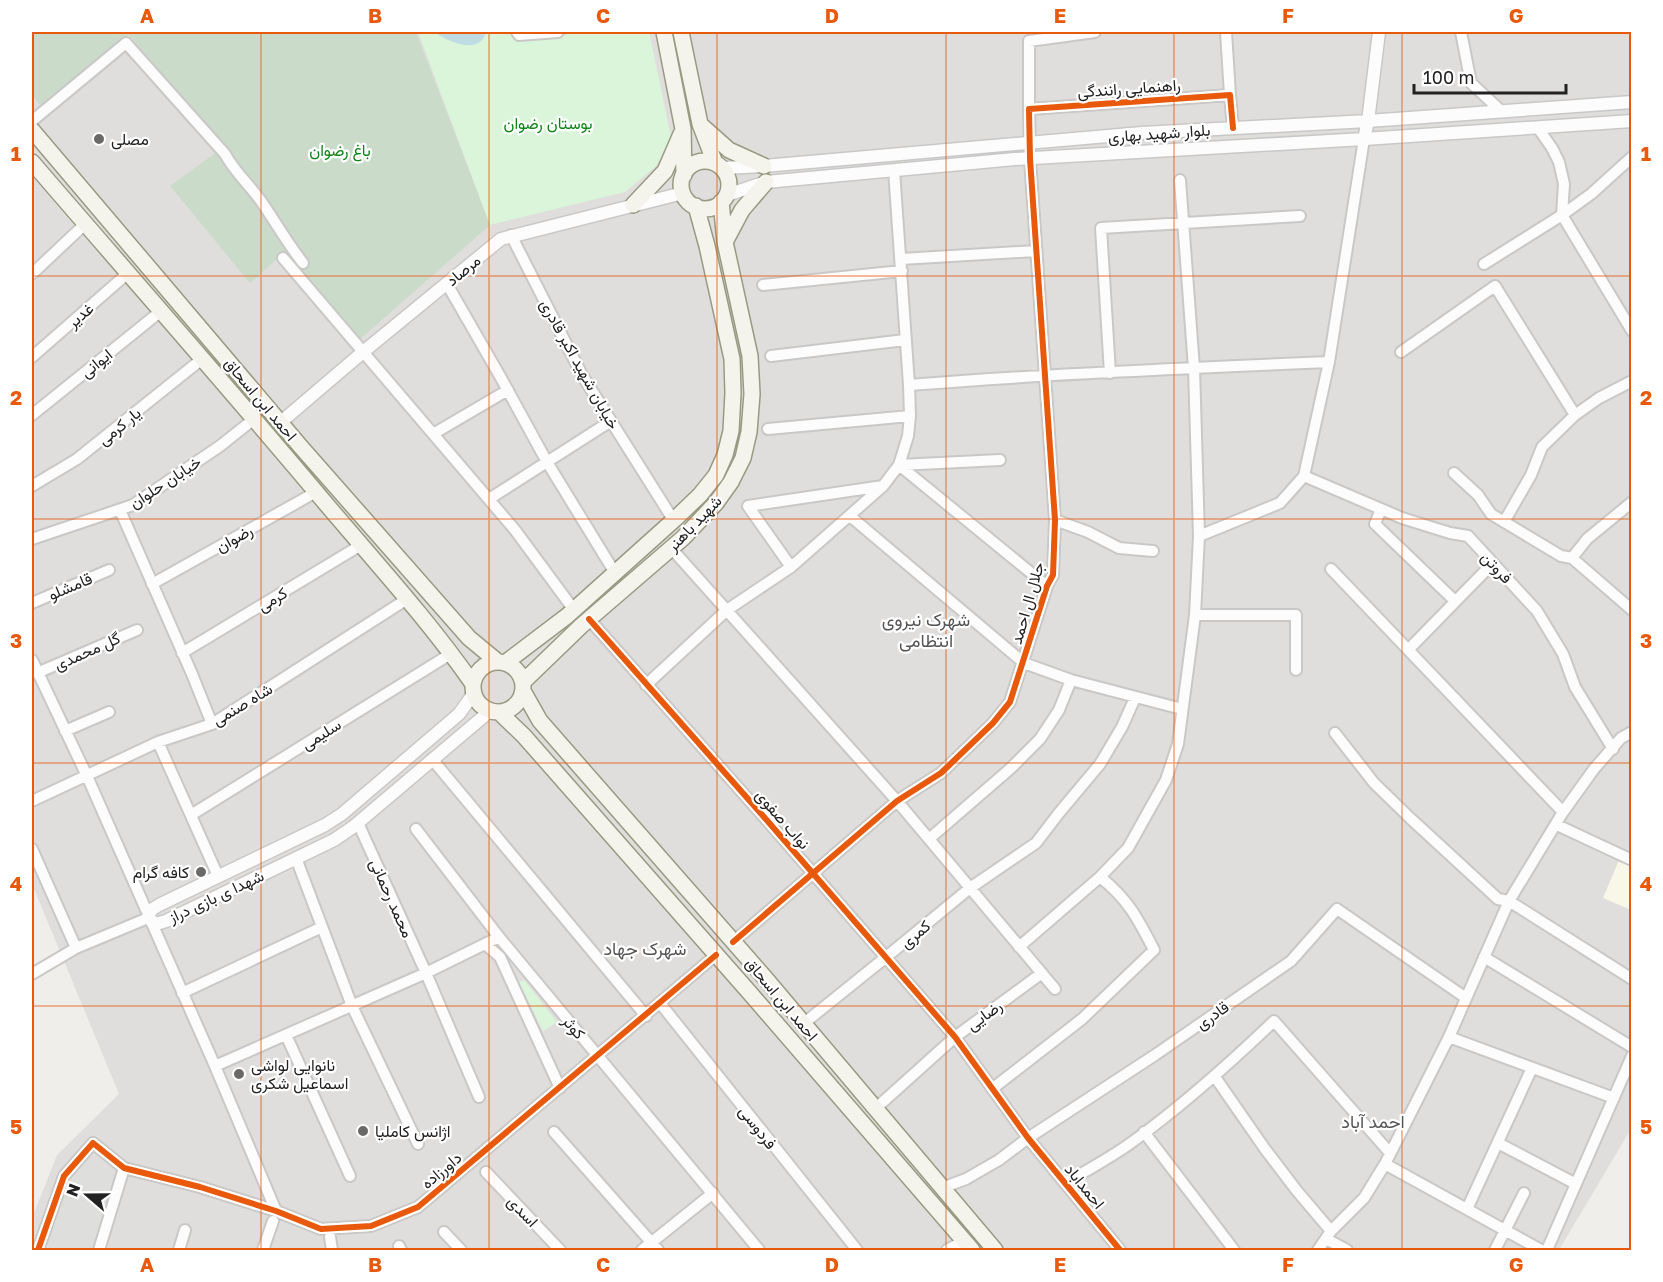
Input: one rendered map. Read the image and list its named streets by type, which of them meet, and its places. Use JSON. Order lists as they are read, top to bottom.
{
  "streets": {
    "main road": ["احمد ابن اسحاق", "شهید باهنر"],
    "street": [
      "راهنمایی رانندگی",
      "بلوار شهید بهاری",
      "مرصاد",
      "غدیر",
      "ایوانی",
      "خیابان شهید اکبر قادری",
      "یار کرمی",
      "خیابان حلوان",
      "رضوان",
      "فروتن",
      "قامشلو",
      "کرمی",
      "جلال ال احمد",
      "گل محمدی",
      "شاه صنمی",
      "سلیمی",
      "نواب صفوی",
      "شهدا ی بازی دراز",
      "محمد رحمانی",
      "کمری",
      "رضایی",
      "قادری",
      "کوثر",
      "فردوسی",
      "داورزاده",
      "احمداباد",
      "اسدی"
    ]
  },
  "crossings": [
    ["بلوار شهید بهاری", "مرصاد"],
    ["بلوار شهید بهاری", "شهید باهنر"],
    ["بلوار شهید بهاری", "جلال ال احمد"],
    ["مرصاد", "خیابان شهید اکبر قادری"],
    ["مرصاد", "احمد ابن اسحاق"],
    ["مرصاد", "شهید باهنر"],
    ["غدیر", "احمد ابن اسحاق"],
    ["ایوانی", "احمد ابن اسحاق"],
    ["خیابان شهید اکبر قادری", "شهید باهنر"],
    ["احمد ابن اسحاق", "یار کرمی"],
    ["احمد ابن اسحاق", "خیابان حلوان"],
    ["احمد ابن اسحاق", "شهید باهنر"],
    ["احمد ابن اسحاق", "رضوان"],
    ["احمد ابن اسحاق", "کرمی"],
    ["احمد ابن اسحاق", "جلال ال احمد"],
    ["احمد ابن اسحاق", "شاه صنمی"],
    ["احمد ابن اسحاق", "سلیمی"],
    ["احمد ابن اسحاق", "شهدا ی بازی دراز"],
    ["احمد ابن اسحاق", "کمری"],
    ["احمد ابن اسحاق", "رضایی"],
    ["احمد ابن اسحاق", "قادری"],
    ["احمد ابن اسحاق", "داورزاده"],
    ["شهید باهنر", "نواب صفوی"],
    ["شهید باهنر", "شهدا ی بازی دراز"],
    ["جلال ال احمد", "نواب صفوی"],
    ["نواب صفوی", "کمری"],
    ["نواب صفوی", "رضایی"],
    ["نواب صفوی", "احمداباد"],
    ["شهدا ی بازی دراز", "محمد رحمانی"],
    ["قادری", "احمداباد"],
    ["کوثر", "داورزاده"],
    ["فردوسی", "داورزاده"]
  ],
  "districts": ["شهرک نیروی انتظامی", "شهرک جهاد", "احمد آباد"],
  "parks": ["بوستان رضوان", "باغ رضوان"],
  "places": [
    "مصلی",
    "کافه گرام",
    "نانوایی لواشی اسماعیل شکری",
    "اژانس کاملیا"
  ],
  "scale_bar": "100 m",
  "north": "left",
  "grid": {
    "columns": [
      "A",
      "B",
      "C",
      "D",
      "E",
      "F",
      "G"
    ],
    "rows": [
      "1",
      "2",
      "3",
      "4",
      "5"
    ]
  }
}
